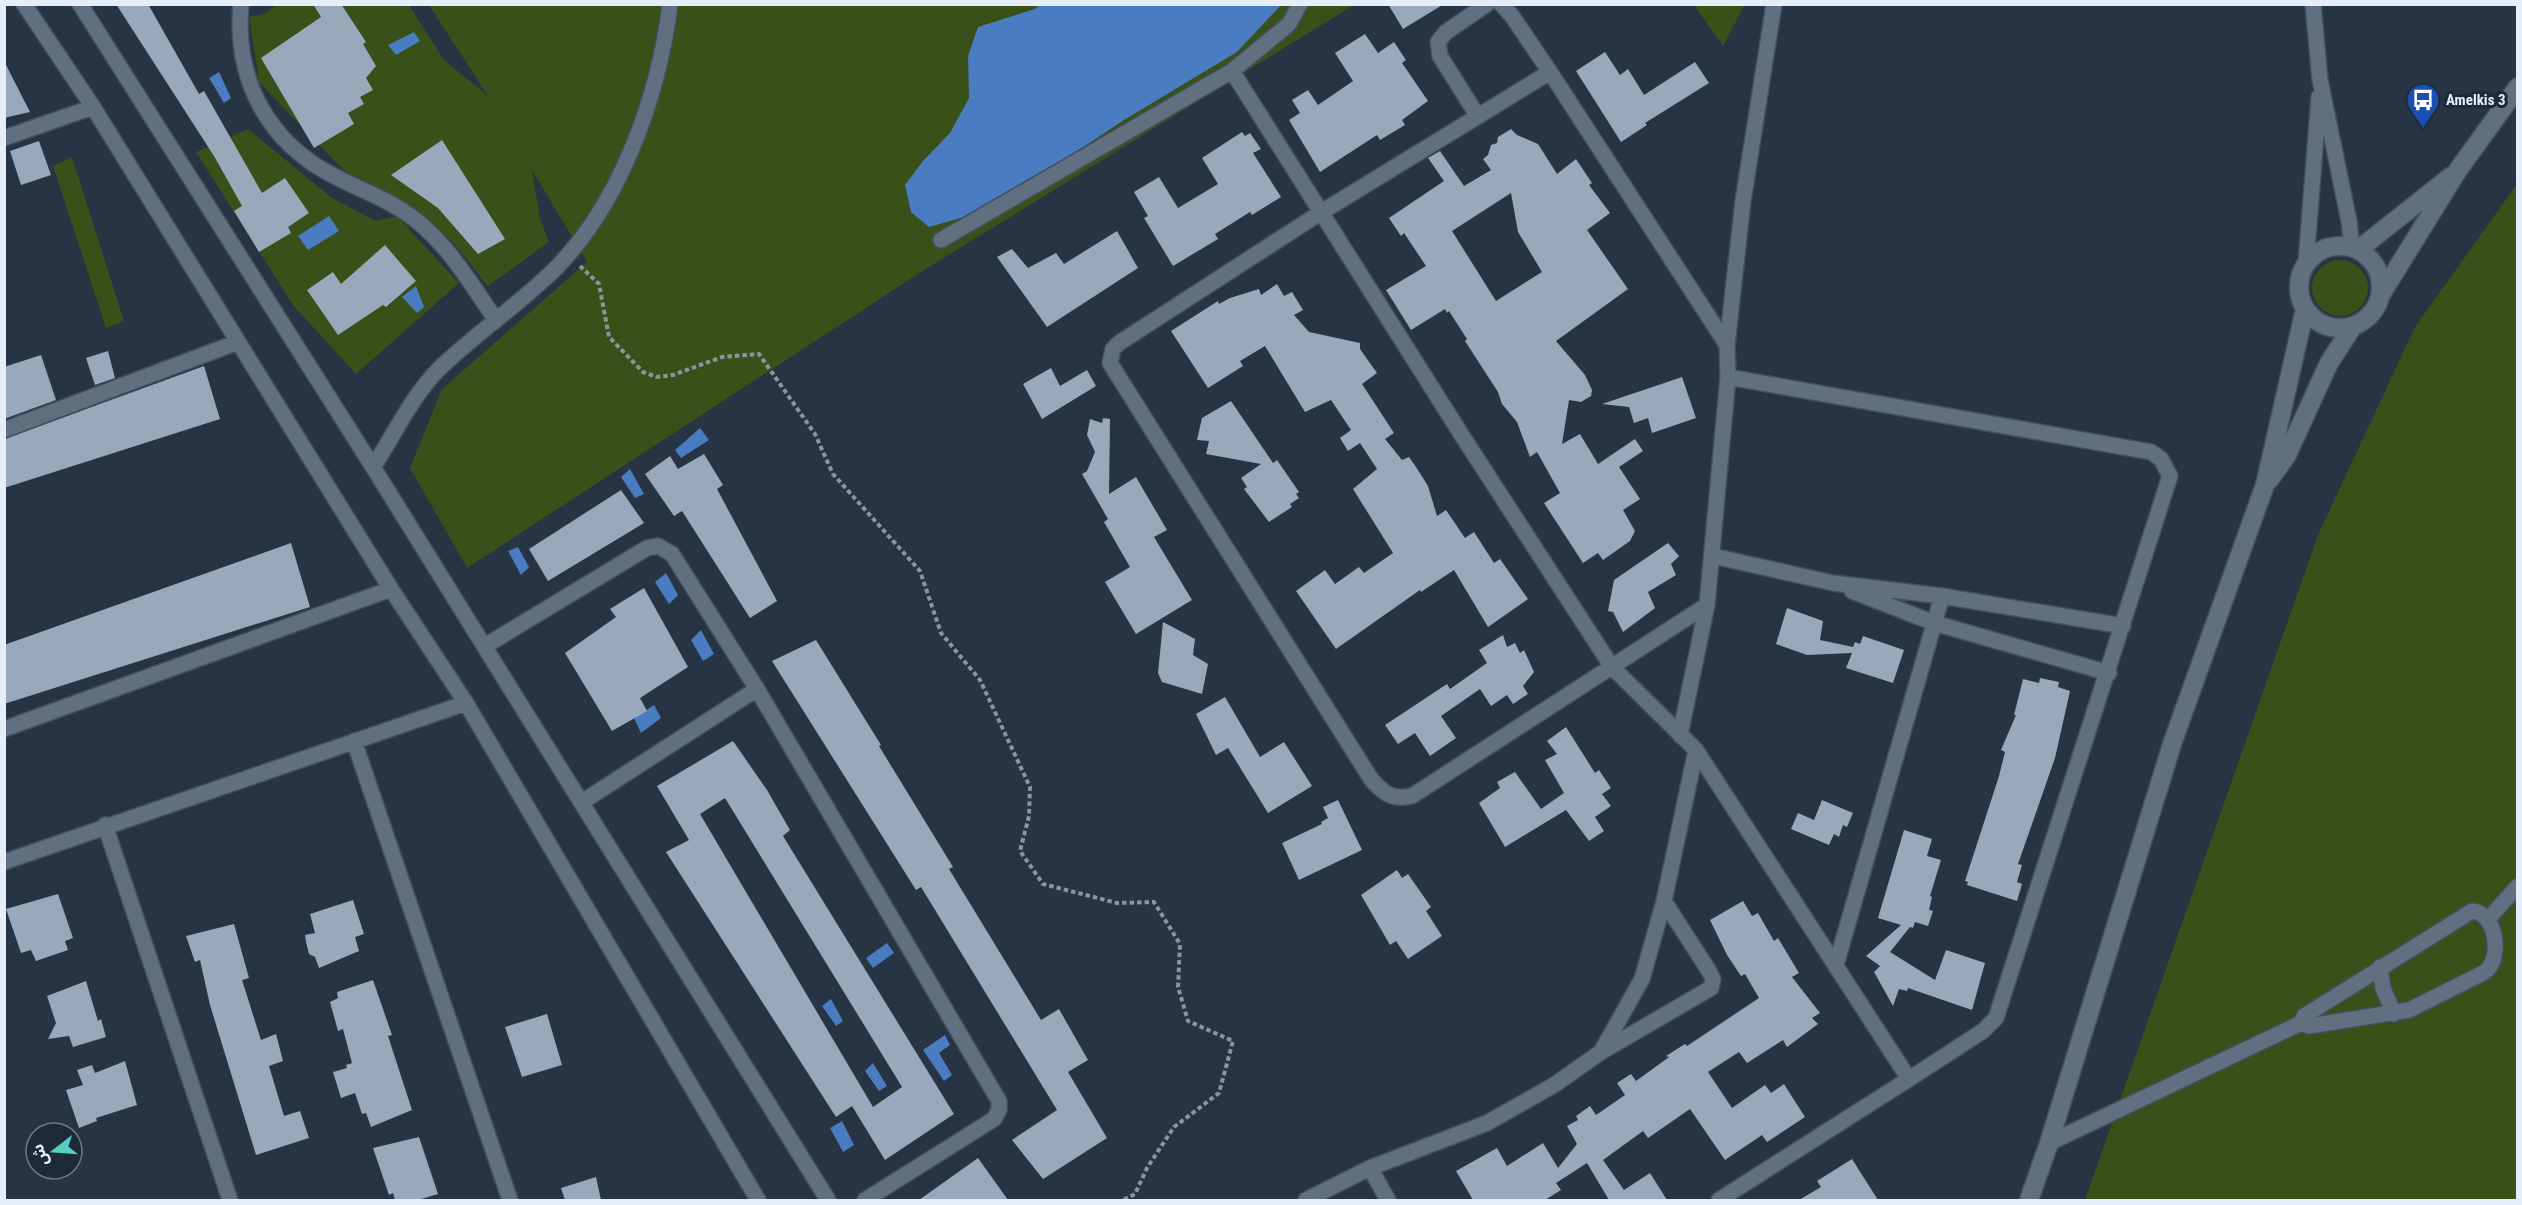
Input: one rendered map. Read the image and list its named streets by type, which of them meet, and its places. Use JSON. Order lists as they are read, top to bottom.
{
  "places": {
    "bus stop": ["Amelkis 3"]
  },
  "north": "left"
}
